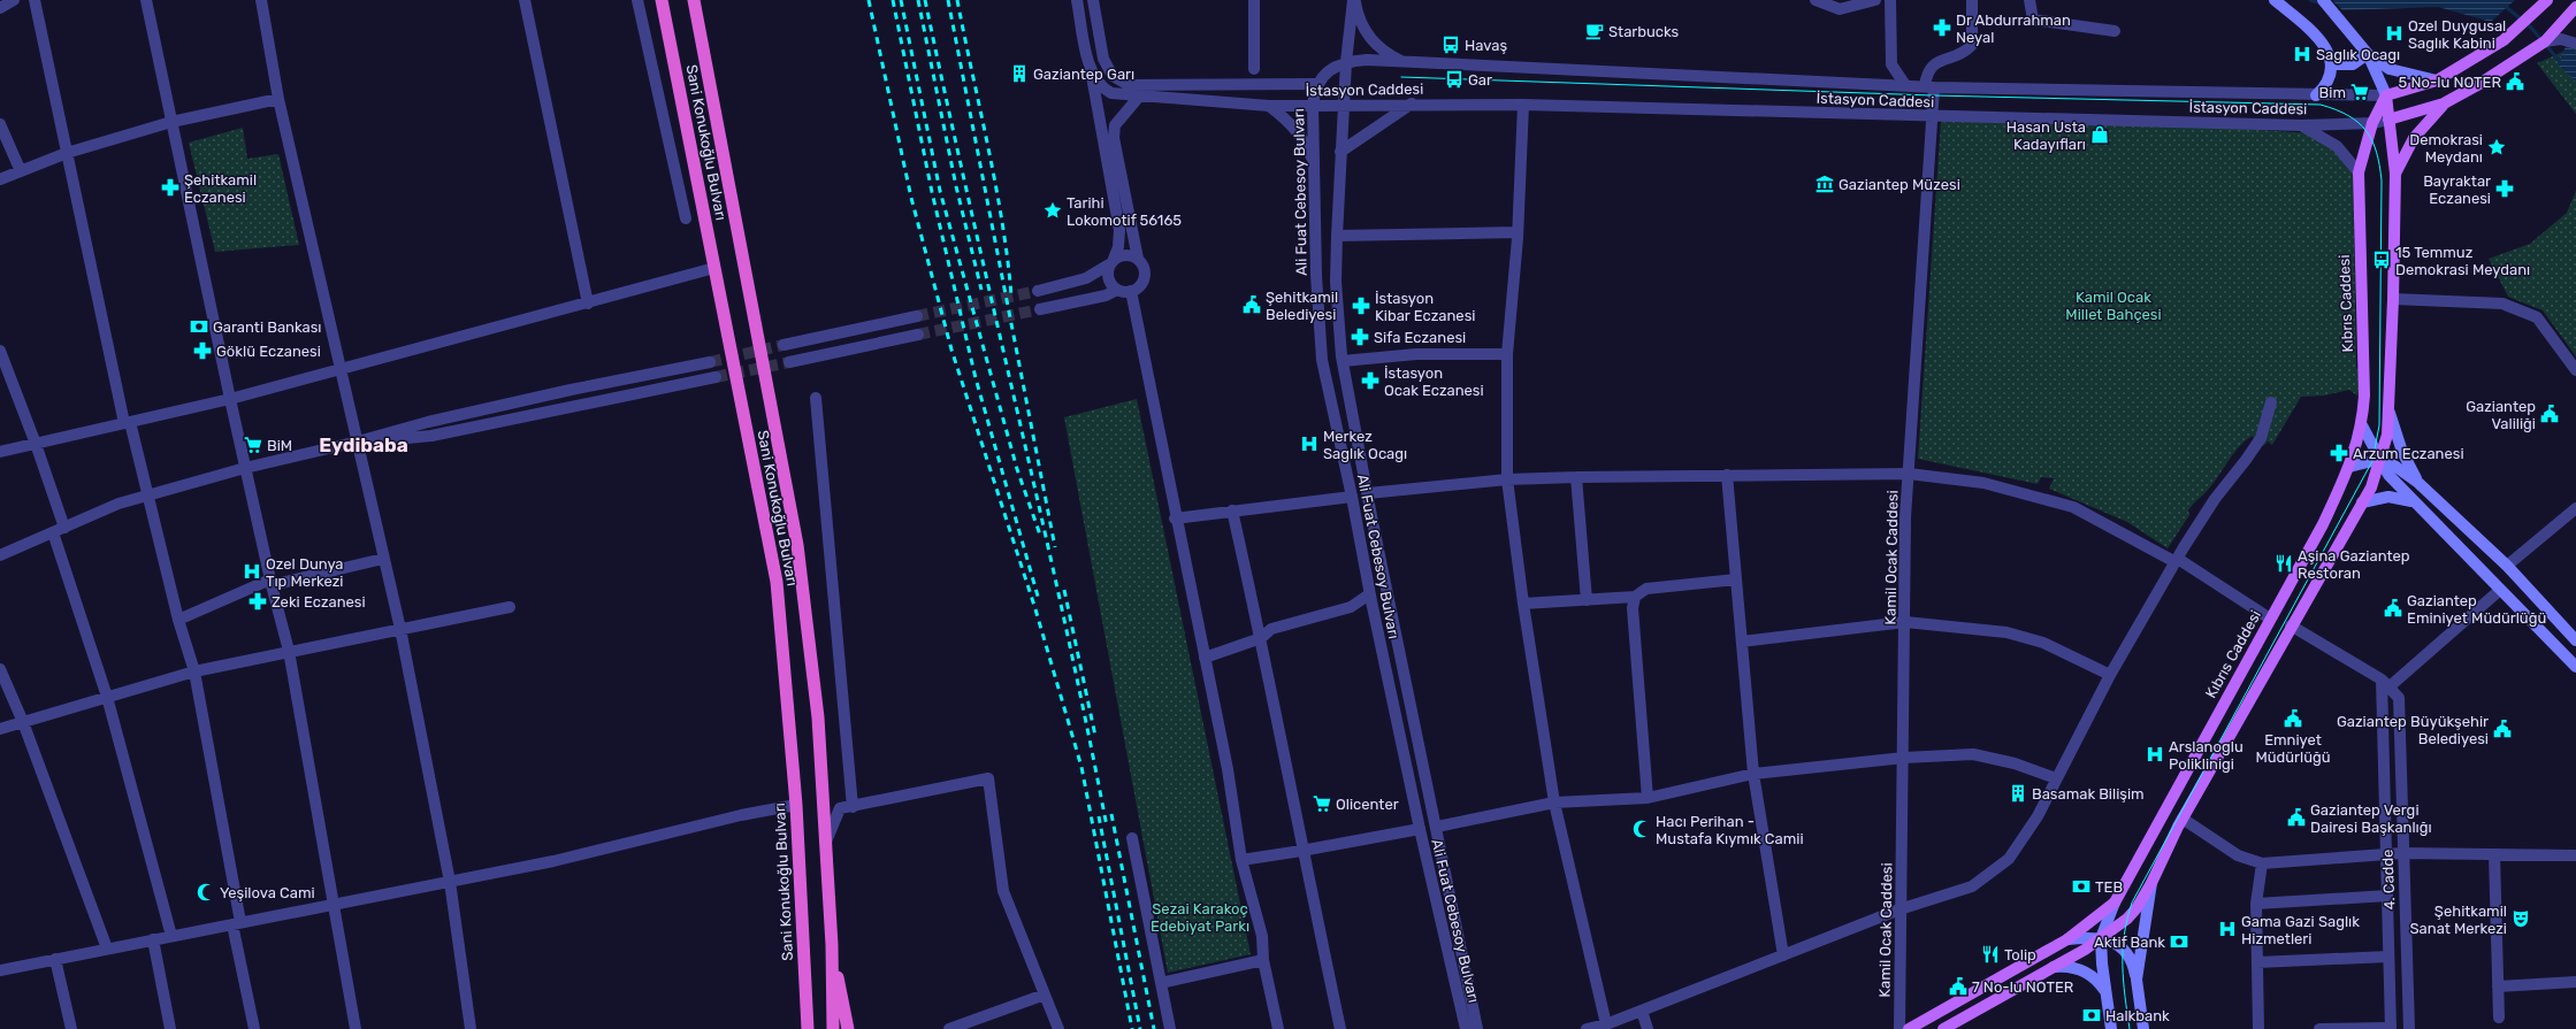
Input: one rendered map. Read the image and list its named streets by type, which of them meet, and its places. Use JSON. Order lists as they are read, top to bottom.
{
  "streets": {
    "highway": ["Sani Konukoğlu Bulvarı"],
    "main road": ["İstasyon Caddesi", "Kıbrıs Caddesi"],
    "street": ["Ali Fuat Cebesoy Bulvarı", "Kamil Ocak Caddesi", "4. Cadde"]
  },
  "crossings": [
    ["İstasyon Caddesi", "Ali Fuat Cebesoy Bulvarı"],
    ["İstasyon Caddesi", "Kıbrıs Caddesi"],
    ["İstasyon Caddesi", "Kamil Ocak Caddesi"]
  ],
  "districts": ["Eydibaba"],
  "parks": ["Kamil Ocak Millet Bahçesi", "Sezai Karakoç Edebiyat Parkı"],
  "places": {
    "pharmacy": [
      "Dr Abdurrahman Neyal",
      "Şehitkamil Eczanesi",
      "Bayraktar Eczanesi",
      "İstasyon Kibar Eczanesi",
      "Sifa Eczanesi",
      "Göklü Eczanesi",
      "İstasyon Ocak Eczanesi",
      "Arzum Eczanesi",
      "Zeki Eczanesi"
    ],
    "cafe": ["Starbucks"],
    "hospital": [
      "Ozel Duygusal Saglık Kabini",
      "Saglık Ocagı",
      "Merkez Saglık Ocagı",
      "Ozel Dunya Tıp Merkezi",
      "Arslanoglu Poliklinigi",
      "Gama Gazi Saglık Hizmetleri"
    ],
    "bus stop": ["Havaş", "Gar", "15 Temmuz Demokrasi Meydanı"],
    "building": ["Gaziantep Garı", "Basamak Bilişim"],
    "public building": [
      "5 No-lu NOTER",
      "Şehitkamil Belediyesi",
      "Gaziantep Valiliği",
      "Gaziantep Eminiyet Müdürlüğü",
      "Emniyet Müdürlüğü",
      "Gaziantep Büyükşehir Belediyesi",
      "Gaziantep Vergi Dairesi Başkanlığı",
      "7 No-lu NOTER"
    ],
    "supermarket": ["Bim", "BiM", "Olicenter"],
    "shop": ["Hasan Usta Kadayıfları"],
    "place": ["Demokrasi Meydanı", "Tarihi Lokomotif 56165"],
    "museum": ["Gaziantep Müzesi"],
    "bank": [
      "Garanti Bankası",
      "TEB",
      "Aktif Bank",
      "Halkbank"
    ],
    "restaurant": ["Aşina Gaziantep Restoran", "Tolip"],
    "mosque": ["Hacı Perihan - Mustafa Kıymık Camii", "Yeşilova Cami"],
    "theatre": ["Şehitkamil Sanat Merkezi"]
  }
}
